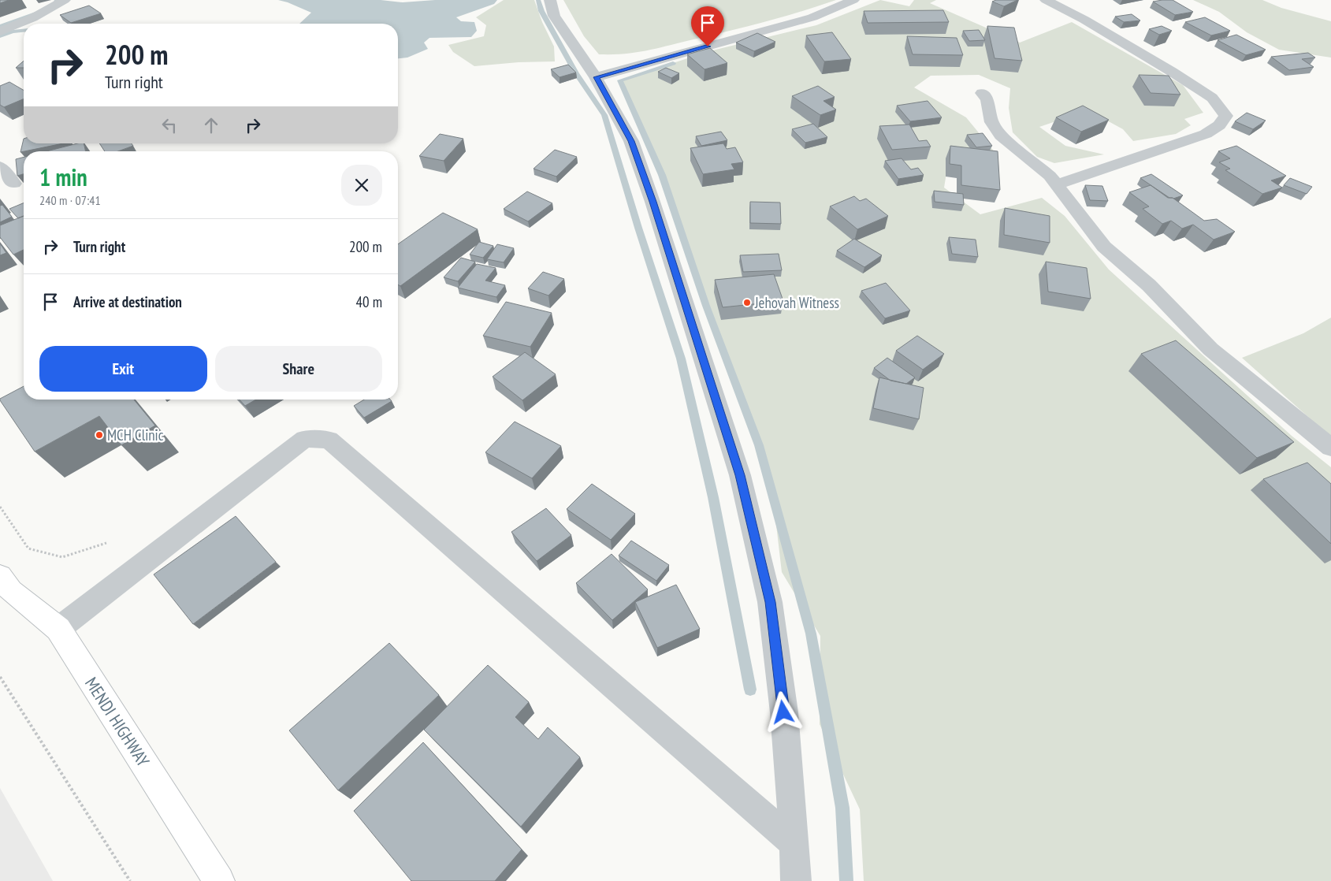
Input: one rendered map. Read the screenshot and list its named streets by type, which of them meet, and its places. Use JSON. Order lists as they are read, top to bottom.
{
  "streets": {
    "main road": ["MENDI HIGHWAY"]
  },
  "places": ["Jehovah Witness", "MCH Clinic"],
  "page": {
    "turn": ["200 m", "Turn right"],
    "heading": ["1 min", "240 m · 07:41"],
    "list": [
      {
        "name": "Turn right",
        "value": "200 m"
      },
      {
        "name": "Arrive at destination",
        "value": "40 m"
      }
    ],
    "buttons": ["Exit", "Share"]
  }
}
